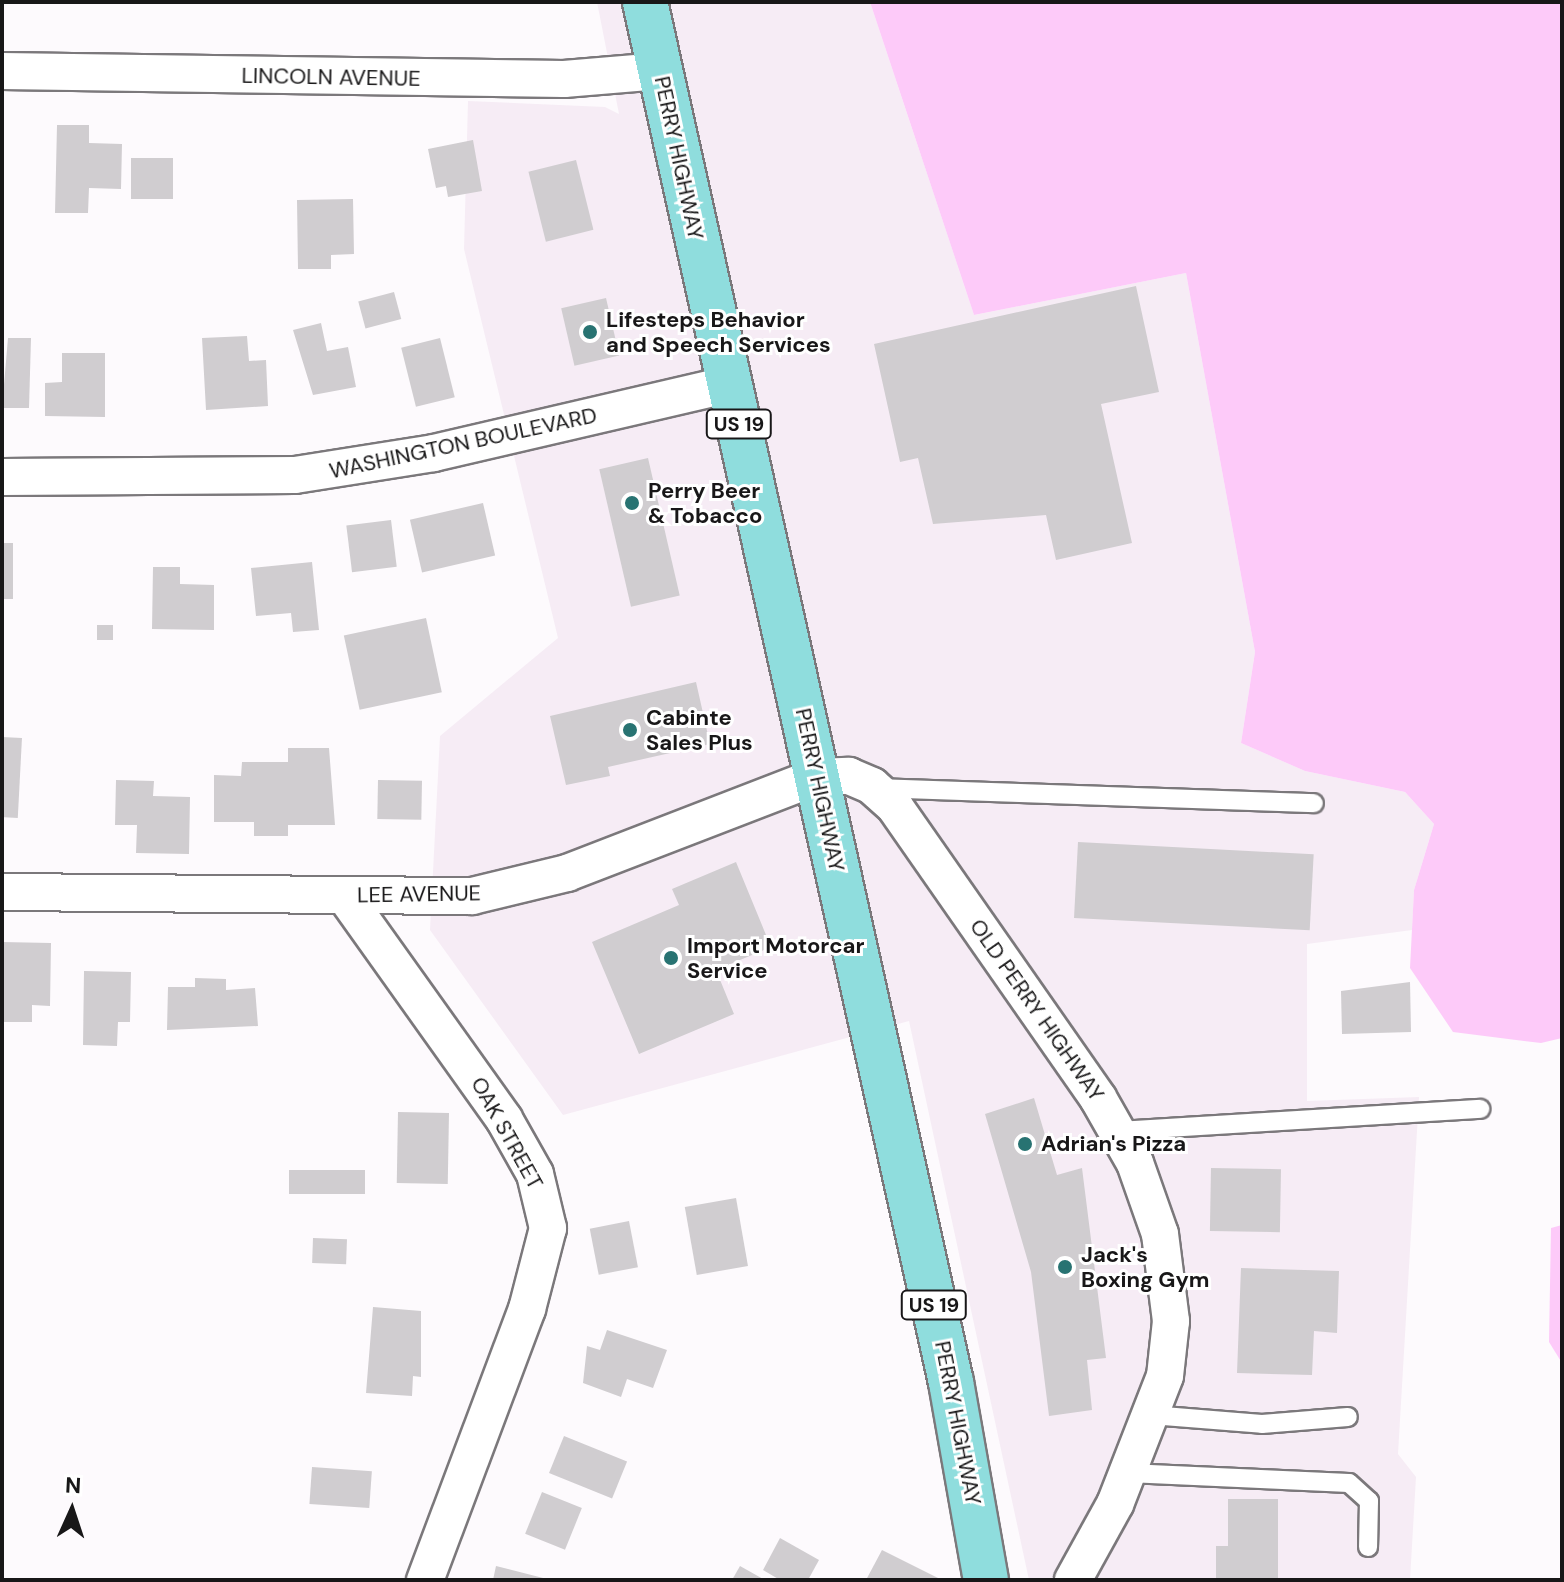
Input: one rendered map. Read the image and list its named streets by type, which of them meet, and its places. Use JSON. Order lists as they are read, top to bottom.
{
  "streets": {
    "main road": ["PERRY HIGHWAY", "US 19"],
    "street": [
      "LINCOLN AVENUE",
      "WASHINGTON BOULEVARD",
      "LEE AVENUE",
      "OLD PERRY HIGHWAY",
      "OAK STREET"
    ]
  },
  "crossings": [
    ["LINCOLN AVENUE", "PERRY HIGHWAY"],
    ["PERRY HIGHWAY", "WASHINGTON BOULEVARD"],
    ["PERRY HIGHWAY", "LEE AVENUE"],
    ["PERRY HIGHWAY", "OLD PERRY HIGHWAY"],
    ["LEE AVENUE", "OLD PERRY HIGHWAY"],
    ["LEE AVENUE", "OAK STREET"]
  ],
  "places": [
    "Lifesteps Behavior and Speech Services",
    "Perry Beer & Tobacco",
    "Cabinte Sales Plus",
    "Import Motorcar Service",
    "Adrian's Pizza",
    "Jack's Boxing Gym"
  ],
  "north": "top"
}
